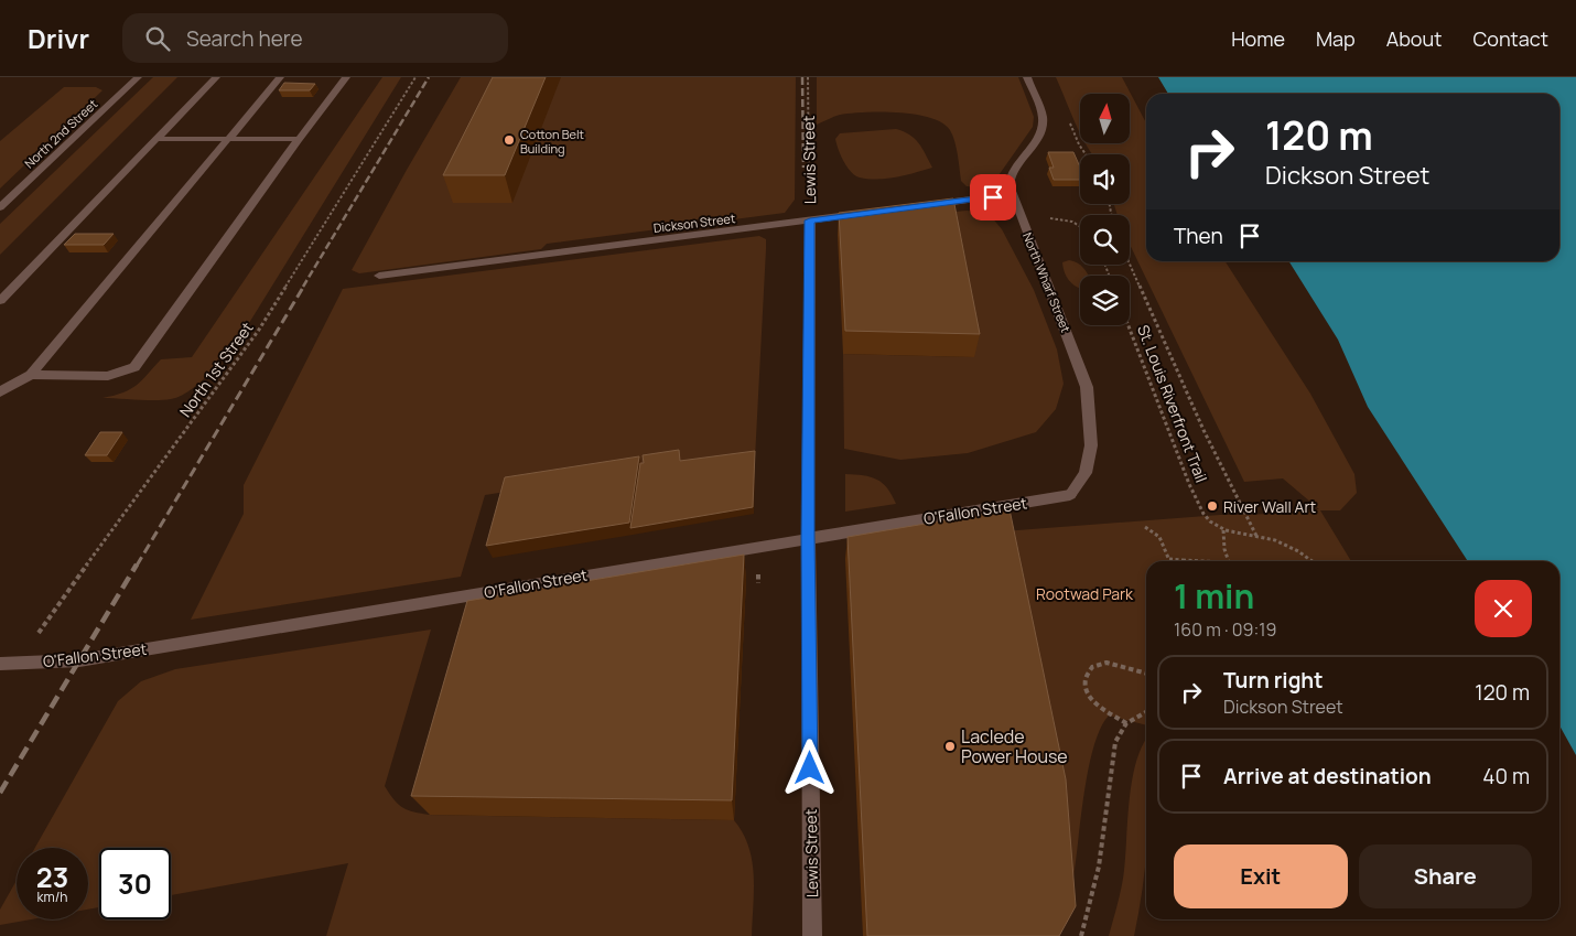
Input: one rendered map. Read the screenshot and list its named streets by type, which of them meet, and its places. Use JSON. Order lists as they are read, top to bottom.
{
  "streets": {
    "street": [
      "North 2nd Street",
      "Lewis Street",
      "Dickson Street",
      "North Wharf Street",
      "O'Fallon Street"
    ],
    "path": ["North 1st Street", "St. Louis Riverfront Trail"]
  },
  "crossings": [
    ["Lewis Street", "Dickson Street"],
    ["Lewis Street", "O'Fallon Street"],
    ["North Wharf Street", "O'Fallon Street"],
    ["North 1st Street", "O'Fallon Street"]
  ],
  "parks": ["Rootwad Park"],
  "places": ["Cotton Belt Building", "River Wall Art", "Laclede Power House"],
  "north": "top",
  "page": {
    "header": "Drivr",
    "search": "Search here",
    "nav": [
      "Home",
      "Map",
      "About",
      "Contact"
    ],
    "turn": ["120 m", "Dickson Street"],
    "then": "Then",
    "heading": ["1 min", "160 m · 09:19"],
    "list": [
      {
        "name": "Turn right",
        "note": "Dickson Street",
        "value": "120 m"
      },
      {
        "name": "Arrive at destination",
        "value": "40 m"
      }
    ],
    "buttons": ["Exit", "Share"],
    "speed": "23 km/h",
    "limit": "30"
  }
}
